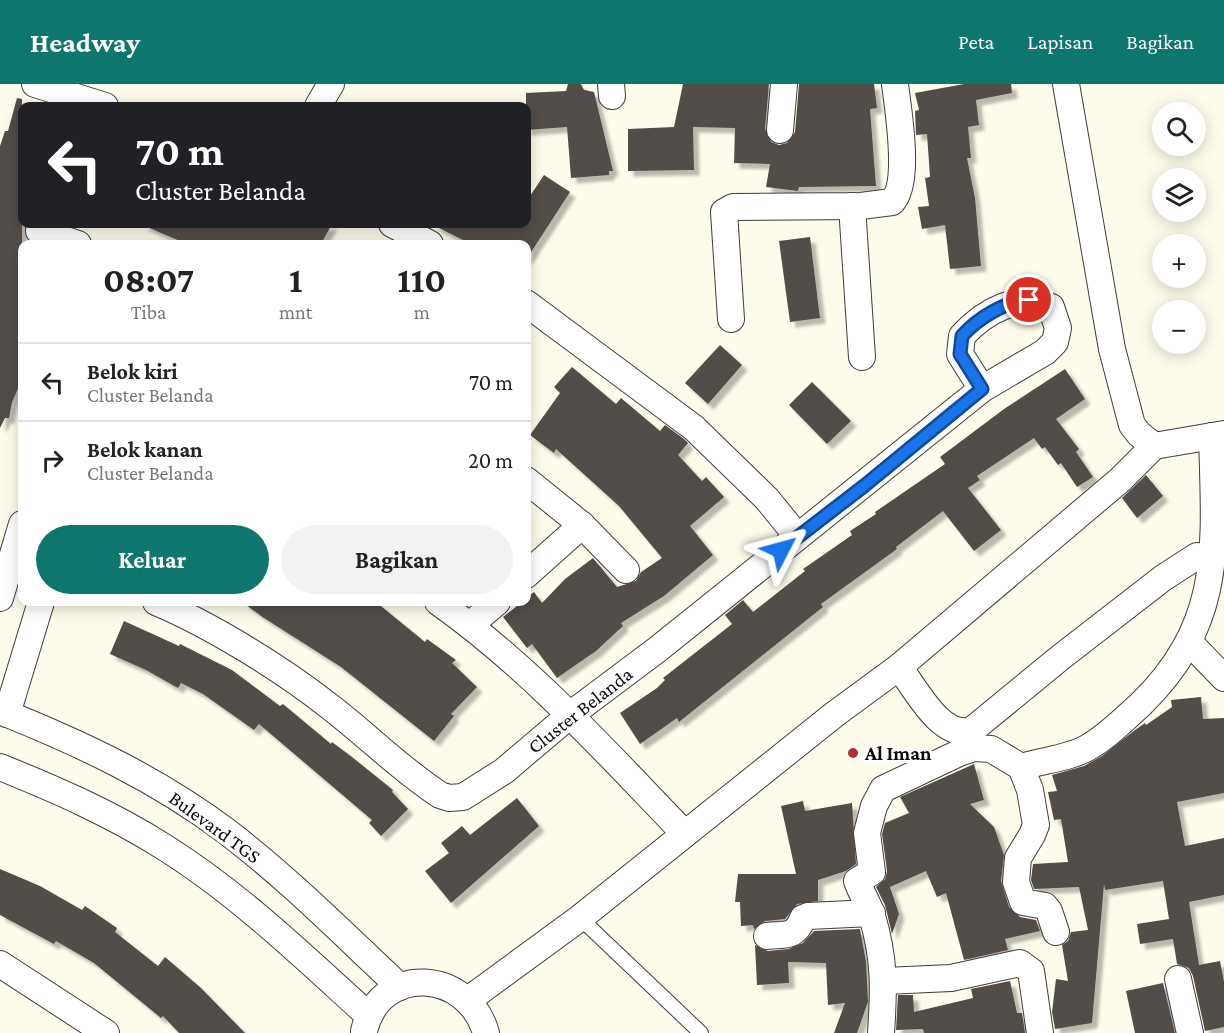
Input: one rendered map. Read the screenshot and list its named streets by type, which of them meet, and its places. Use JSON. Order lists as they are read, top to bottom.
{
  "streets": {
    "street": ["Cluster Belanda", "Bulevard TGS"]
  },
  "places": ["Al Iman"],
  "page": {
    "header": "Headway",
    "nav": ["Peta", "Lapisan", "Bagikan"],
    "map_buttons": ["+", "−"],
    "turn": ["70 m", "Cluster Belanda"],
    "eta": [
      "08:07",
      "Tiba",
      "1",
      "mnt",
      "110",
      "m"
    ],
    "list": [
      {
        "name": "Belok kiri",
        "note": "Cluster Belanda",
        "value": "70 m"
      },
      {
        "name": "Belok kanan",
        "note": "Cluster Belanda",
        "value": "20 m"
      }
    ],
    "buttons": ["Keluar", "Bagikan"]
  }
}
